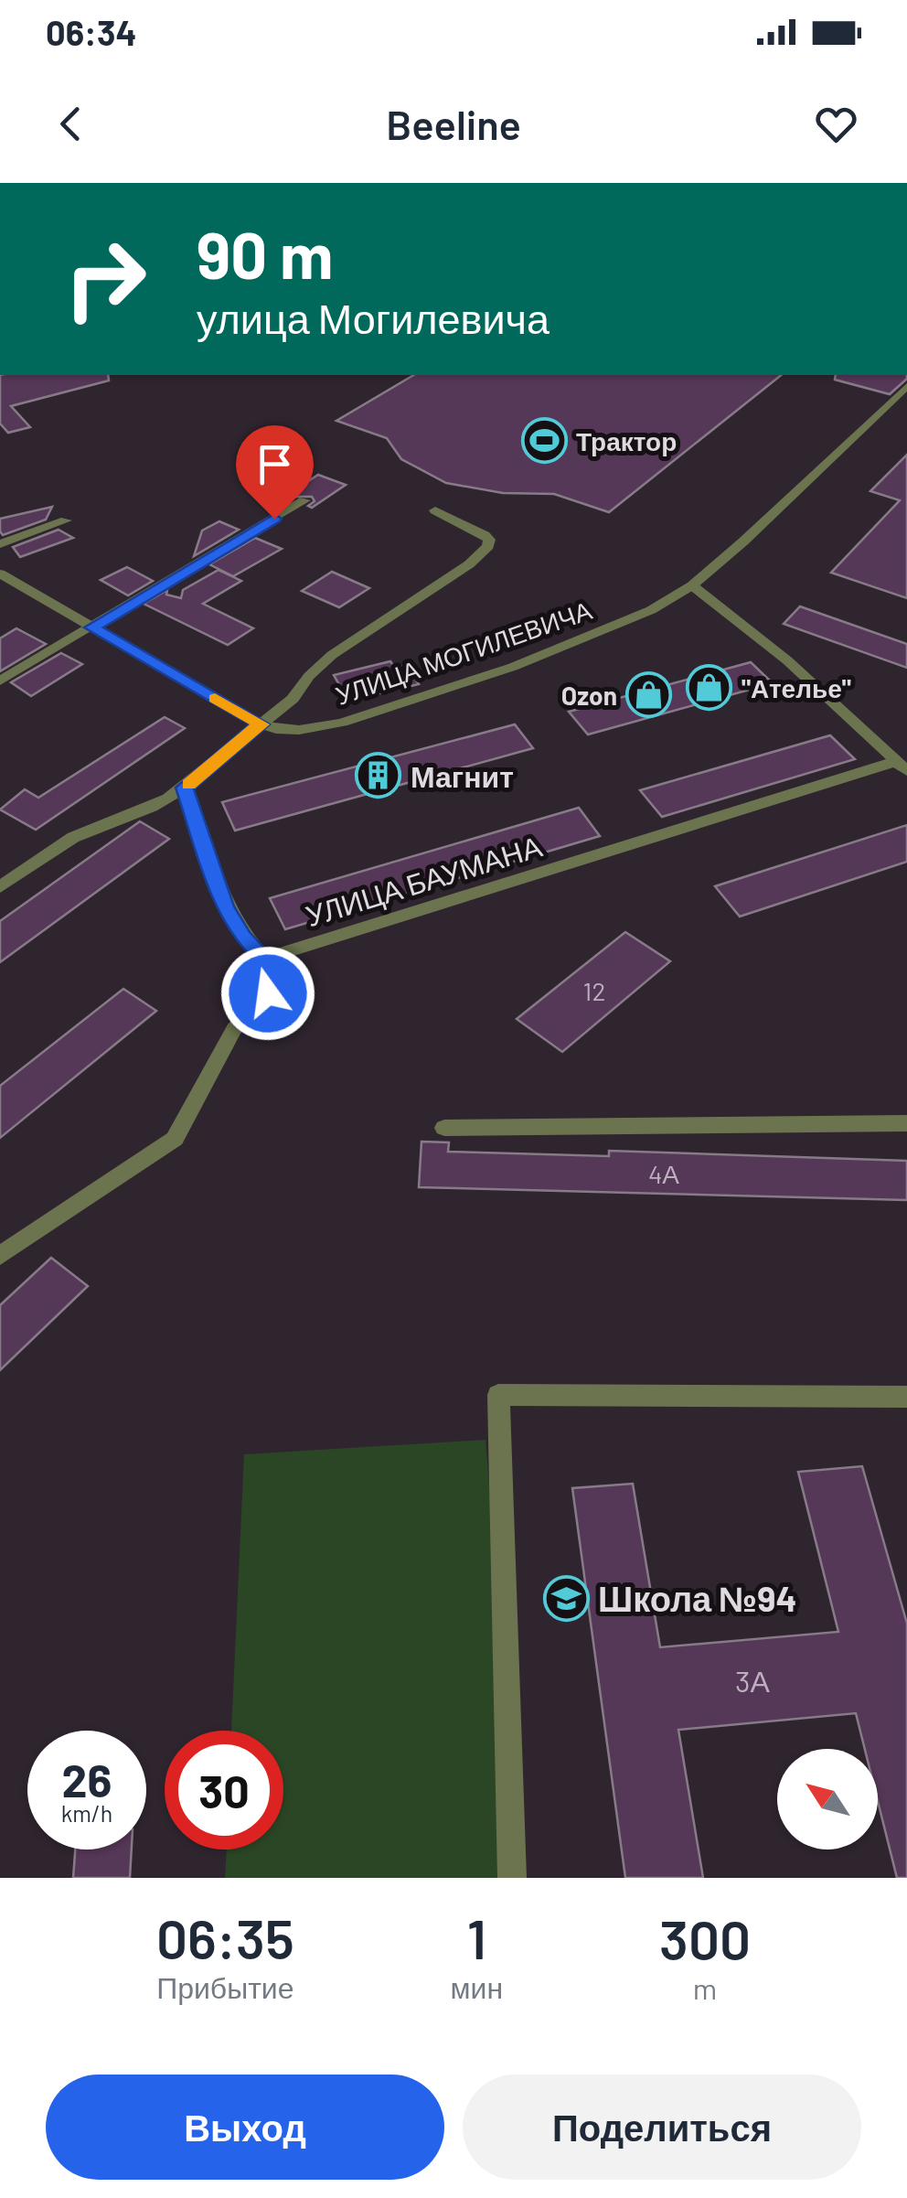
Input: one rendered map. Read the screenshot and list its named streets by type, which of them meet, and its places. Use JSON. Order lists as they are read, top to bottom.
{
  "streets": {
    "street": ["УЛИЦА МОГИЛЕВИЧА", "УЛИЦА БАУМАНА"]
  },
  "places": {
    "sports": ["Трактор"],
    "shop": ["\"Ателье\"", "Ozon"],
    "building": ["Магнит"],
    "school or university": ["Школа №94"]
  },
  "house_numbers": ["12", "4А", "3А"],
  "north": "top left",
  "page": {
    "status": "06:34",
    "header": "Beeline",
    "turn": ["90 m", "улица Могилевича"],
    "speed": "26 km/h",
    "limit": "30",
    "eta": [
      "06:35",
      "Прибытие",
      "1",
      "мин",
      "300",
      "m"
    ],
    "buttons": ["Выход", "Поделиться"]
  }
}
